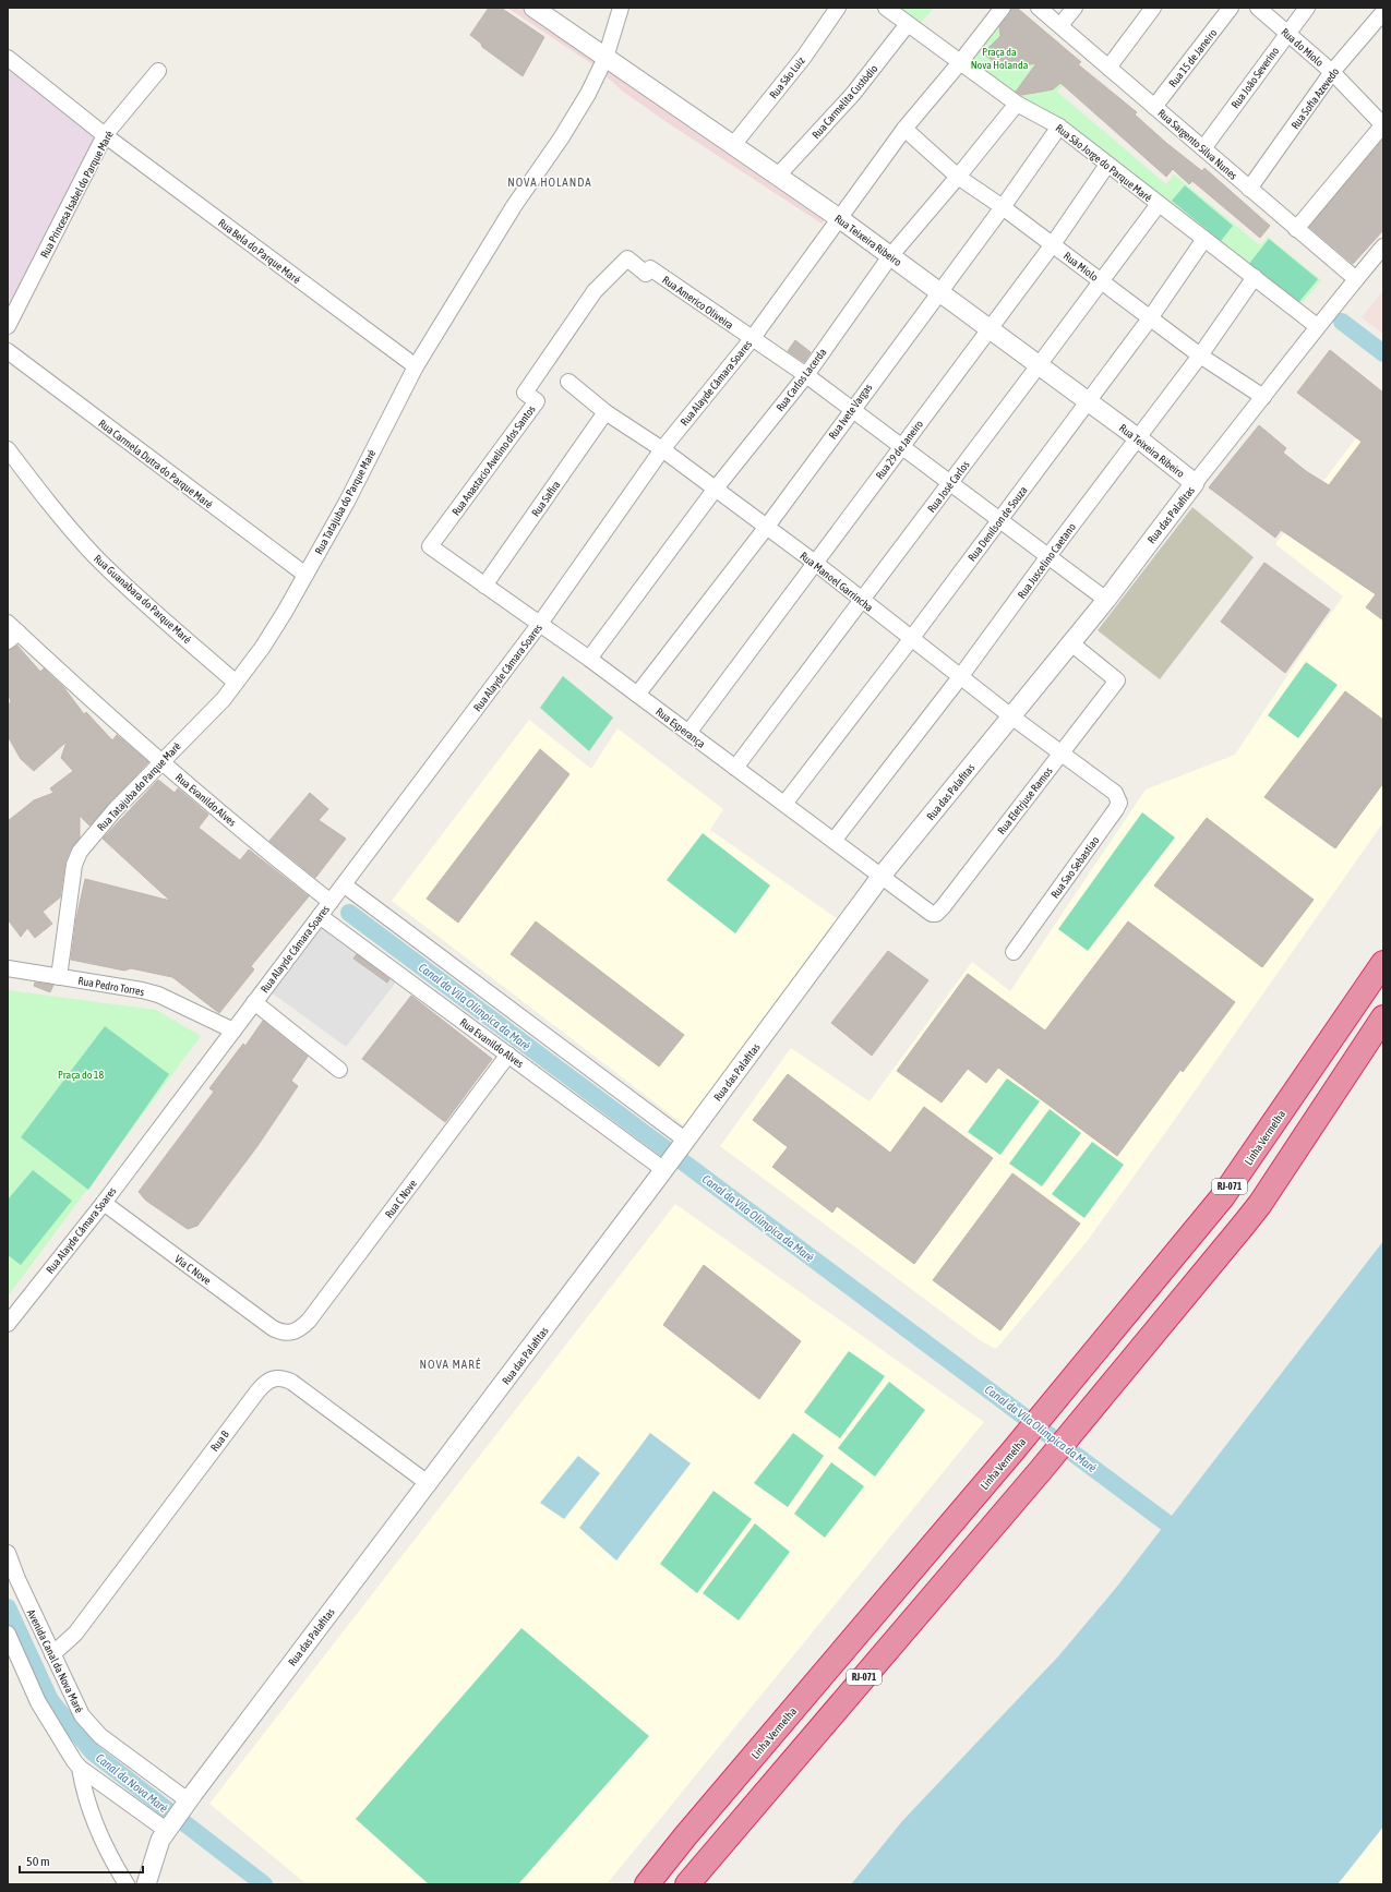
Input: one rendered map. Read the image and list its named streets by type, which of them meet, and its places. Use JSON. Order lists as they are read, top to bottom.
{
  "streets": {
    "highway": ["Linha Vermelha", "RJ-071"],
    "street": [
      "Rua do Miolo",
      "Rua 15 de Janeiro",
      "Rua São Luiz",
      "Rua João Severino",
      "Rua Sofia Azevedo",
      "Rua Carmelita Custódio",
      "Rua Sargento Silva Nunes",
      "Rua São Jorge do Parque Maré",
      "Rua Princesa Isabel do Parque Maré",
      "Rua Teixeira Ribeiro",
      "Rua Bela do Parque Maré",
      "Rua Miolo",
      "Rua Americo Oliveira",
      "Rua Carlos Lacerda",
      "Rua Alayde Câmara Soares",
      "Rua Ivete Vargas",
      "Rua 29 de Janeiro",
      "Rua Anastacio Avelino dos Santos",
      "Rua Carmela Dutra do Parque Maré",
      "Rua José Carlos",
      "Rua Safira",
      "Rua Tatajuba do Parque Maré",
      "Rua das Palafitas",
      "Rua Denilson de Souza",
      "Rua Juscelino Caetano",
      "Rua Manoel Garrincha",
      "Rua Guanabara do Parque Maré",
      "Rua Esperança",
      "Rua Evanildo Alves",
      "Rua Eletrjuse Ramos",
      "Rua Sao Sebastiao",
      "Rua Pedro Torres",
      "Rua C Nove",
      "Via C Nove",
      "Rua B",
      "Avenida Canal da Nova Maré"
    ]
  },
  "crossings": [
    ["Rua do Miolo", "Rua João Severino"],
    ["Rua do Miolo", "Rua Sofia Azevedo"],
    ["Rua 15 de Janeiro", "Rua Sargento Silva Nunes"],
    ["Rua São Luiz", "Rua Teixeira Ribeiro"],
    ["Rua João Severino", "Rua Sargento Silva Nunes"],
    ["Rua Sofia Azevedo", "Rua Sargento Silva Nunes"],
    ["Rua Carmelita Custódio", "Rua São Jorge do Parque Maré"],
    ["Rua Carmelita Custódio", "Rua Teixeira Ribeiro"],
    ["Rua Sargento Silva Nunes", "Rua das Palafitas"],
    ["Rua São Jorge do Parque Maré", "Rua Carlos Lacerda"],
    ["Rua São Jorge do Parque Maré", "Rua Alayde Câmara Soares"],
    ["Rua São Jorge do Parque Maré", "Rua Ivete Vargas"],
    ["Rua São Jorge do Parque Maré", "Rua 29 de Janeiro"],
    ["Rua São Jorge do Parque Maré", "Rua José Carlos"],
    ["Rua São Jorge do Parque Maré", "Rua das Palafitas"],
    ["Rua São Jorge do Parque Maré", "Rua Denilson de Souza"],
    ["Rua São Jorge do Parque Maré", "Rua Juscelino Caetano"],
    ["Rua Princesa Isabel do Parque Maré", "Rua Bela do Parque Maré"],
    ["Rua Teixeira Ribeiro", "Rua Carlos Lacerda"],
    ["Rua Teixeira Ribeiro", "Rua Alayde Câmara Soares"],
    ["Rua Teixeira Ribeiro", "Rua Ivete Vargas"],
    ["Rua Teixeira Ribeiro", "Rua 29 de Janeiro"],
    ["Rua Teixeira Ribeiro", "Rua José Carlos"],
    ["Rua Teixeira Ribeiro", "Rua Tatajuba do Parque Maré"],
    ["Rua Teixeira Ribeiro", "Rua das Palafitas"],
    ["Rua Teixeira Ribeiro", "Rua Denilson de Souza"],
    ["Rua Teixeira Ribeiro", "Rua Juscelino Caetano"],
    ["Rua Bela do Parque Maré", "Rua Tatajuba do Parque Maré"],
    ["Rua Miolo", "Rua Carlos Lacerda"],
    ["Rua Miolo", "Rua Alayde Câmara Soares"],
    ["Rua Miolo", "Rua Ivete Vargas"],
    ["Rua Miolo", "Rua 29 de Janeiro"],
    ["Rua Miolo", "Rua José Carlos"],
    ["Rua Miolo", "Rua das Palafitas"],
    ["Rua Miolo", "Rua Denilson de Souza"],
    ["Rua Miolo", "Rua Juscelino Caetano"],
    ["Rua Americo Oliveira", "Rua Carlos Lacerda"],
    ["Rua Americo Oliveira", "Rua Alayde Câmara Soares"],
    ["Rua Americo Oliveira", "Rua Ivete Vargas"],
    ["Rua Americo Oliveira", "Rua 29 de Janeiro"],
    ["Rua Americo Oliveira", "Rua Anastacio Avelino dos Santos"],
    ["Rua Americo Oliveira", "Rua José Carlos"],
    ["Rua Americo Oliveira", "Rua das Palafitas"],
    ["Rua Americo Oliveira", "Rua Denilson de Souza"],
    ["Rua Americo Oliveira", "Rua Juscelino Caetano"],
    ["Rua Carlos Lacerda", "Rua Manoel Garrincha"],
    ["Rua Carlos Lacerda", "Rua Esperança"],
    ["Rua Alayde Câmara Soares", "Rua Manoel Garrincha"],
    ["Rua Alayde Câmara Soares", "Rua Esperança"],
    ["Rua Alayde Câmara Soares", "Rua Evanildo Alves"],
    ["Rua Alayde Câmara Soares", "Rua Pedro Torres"],
    ["Rua Alayde Câmara Soares", "Via C Nove"],
    ["Rua Ivete Vargas", "Rua Manoel Garrincha"],
    ["Rua Ivete Vargas", "Rua Esperança"],
    ["Rua 29 de Janeiro", "Rua Manoel Garrincha"],
    ["Rua 29 de Janeiro", "Rua Esperança"],
    ["Rua Anastacio Avelino dos Santos", "Rua Esperança"],
    ["Rua Carmela Dutra do Parque Maré", "Rua Tatajuba do Parque Maré"],
    ["Rua José Carlos", "Rua Manoel Garrincha"],
    ["Rua José Carlos", "Rua Esperança"],
    ["Rua Safira", "Rua Manoel Garrincha"],
    ["Rua Safira", "Rua Esperança"],
    ["Rua Tatajuba do Parque Maré", "Rua Guanabara do Parque Maré"],
    ["Rua Tatajuba do Parque Maré", "Rua Evanildo Alves"],
    ["Rua Tatajuba do Parque Maré", "Rua Pedro Torres"],
    ["Rua das Palafitas", "Rua Manoel Garrincha"],
    ["Rua das Palafitas", "Rua Esperança"],
    ["Rua das Palafitas", "Rua Evanildo Alves"],
    ["Rua das Palafitas", "Rua Eletrjuse Ramos"],
    ["Rua das Palafitas", "Rua B"],
    ["Rua das Palafitas", "Avenida Canal da Nova Maré"],
    ["Rua Denilson de Souza", "Rua Manoel Garrincha"],
    ["Rua Denilson de Souza", "Rua Esperança"],
    ["Rua Juscelino Caetano", "Rua Manoel Garrincha"],
    ["Rua Juscelino Caetano", "Rua Esperança"],
    ["Rua Manoel Garrincha", "Rua Eletrjuse Ramos"],
    ["Rua Manoel Garrincha", "Rua Sao Sebastiao"],
    ["Rua Esperança", "Rua Eletrjuse Ramos"],
    ["Rua Evanildo Alves", "Rua C Nove"],
    ["Rua C Nove", "Via C Nove"],
    ["Rua B", "Avenida Canal da Nova Maré"]
  ],
  "districts": ["NOVA HOLANDA", "NOVA MARÉ"],
  "water": ["Canal da Vila Olímpica da Maré", "Canal da Nova Maré"],
  "parks": ["Praça da Nova Holanda", "Praça do 18"],
  "scale_bar": "50 m"
}
